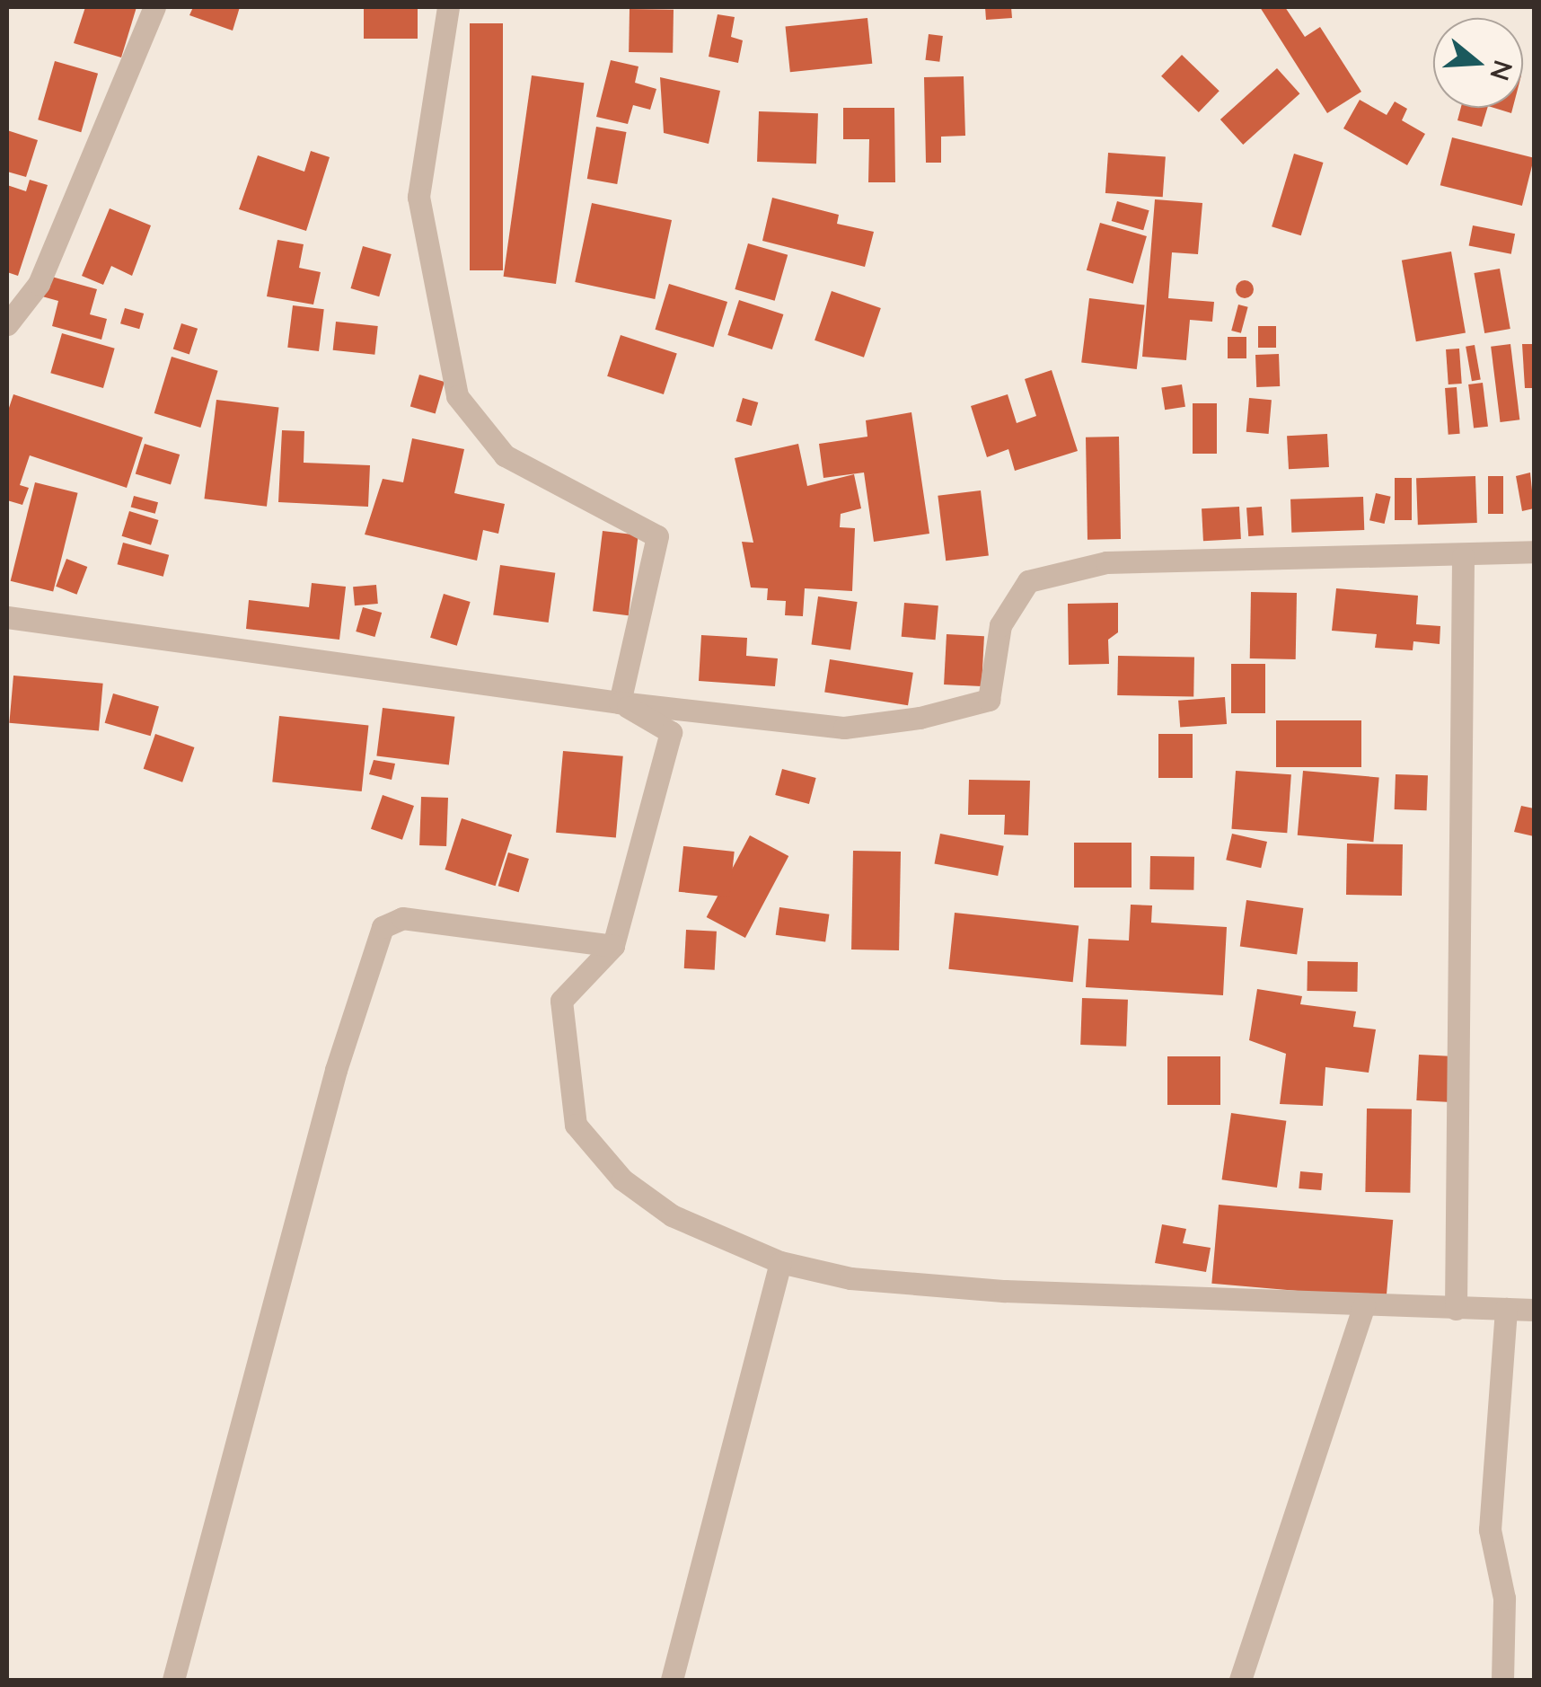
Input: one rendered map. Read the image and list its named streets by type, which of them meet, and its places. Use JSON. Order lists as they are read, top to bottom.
{
  "north": "right"
}
